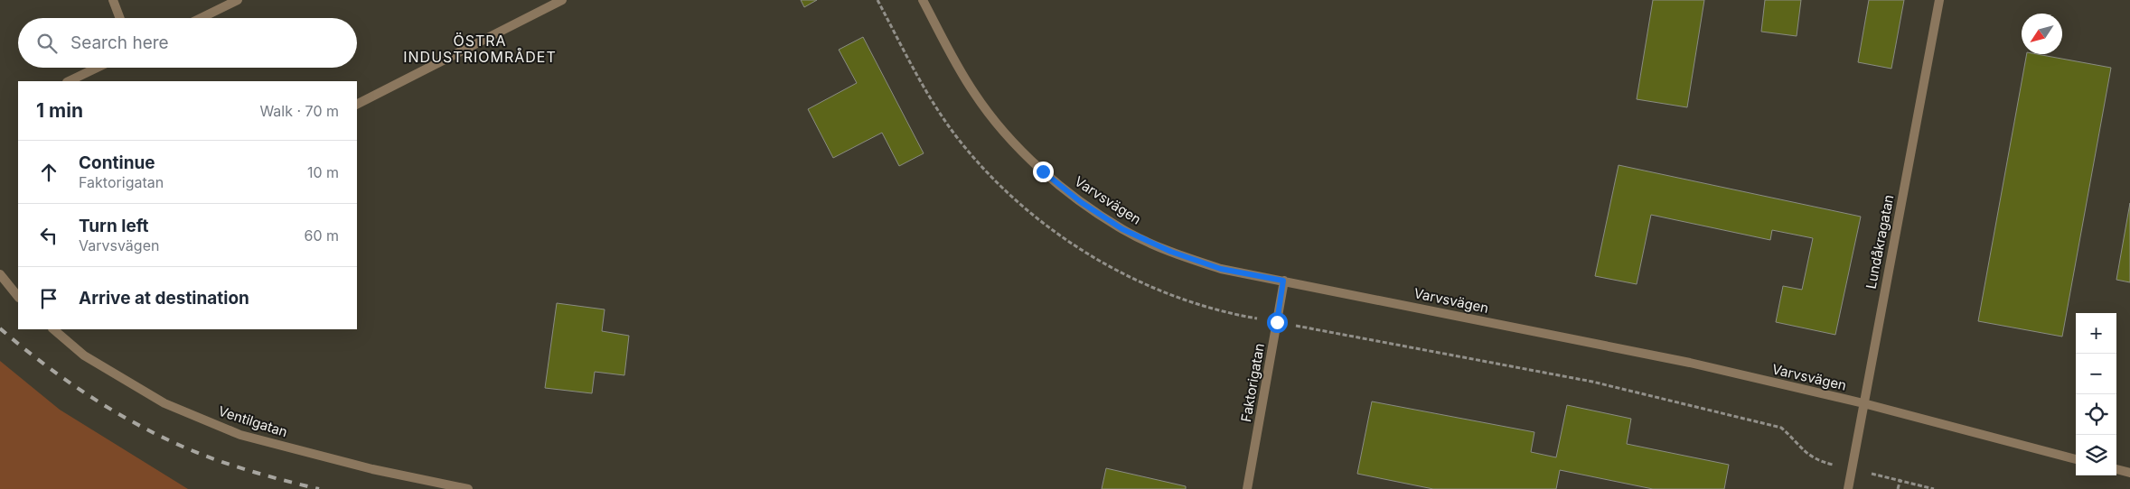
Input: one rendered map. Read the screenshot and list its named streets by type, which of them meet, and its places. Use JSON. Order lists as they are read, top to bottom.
{
  "streets": {
    "street": [
      "Varvsvägen",
      "Lundåkragatan",
      "Faktorigatan",
      "Ventilgatan"
    ]
  },
  "crossings": [
    ["Varvsvägen", "Lundåkragatan"],
    ["Varvsvägen", "Faktorigatan"]
  ],
  "districts": ["ÖSTRA INDUSTRIOMRÅDET"],
  "north": "bottom left",
  "page": {
    "search": "Search here",
    "heading": ["1 min", "Walk · 70 m"],
    "list": [
      ["Continue", "Faktorigatan", "10 m"],
      ["Turn left", "Varvsvägen", "60 m"],
      "Arrive at destination"
    ],
    "map_buttons": ["+", "−"]
  }
}
